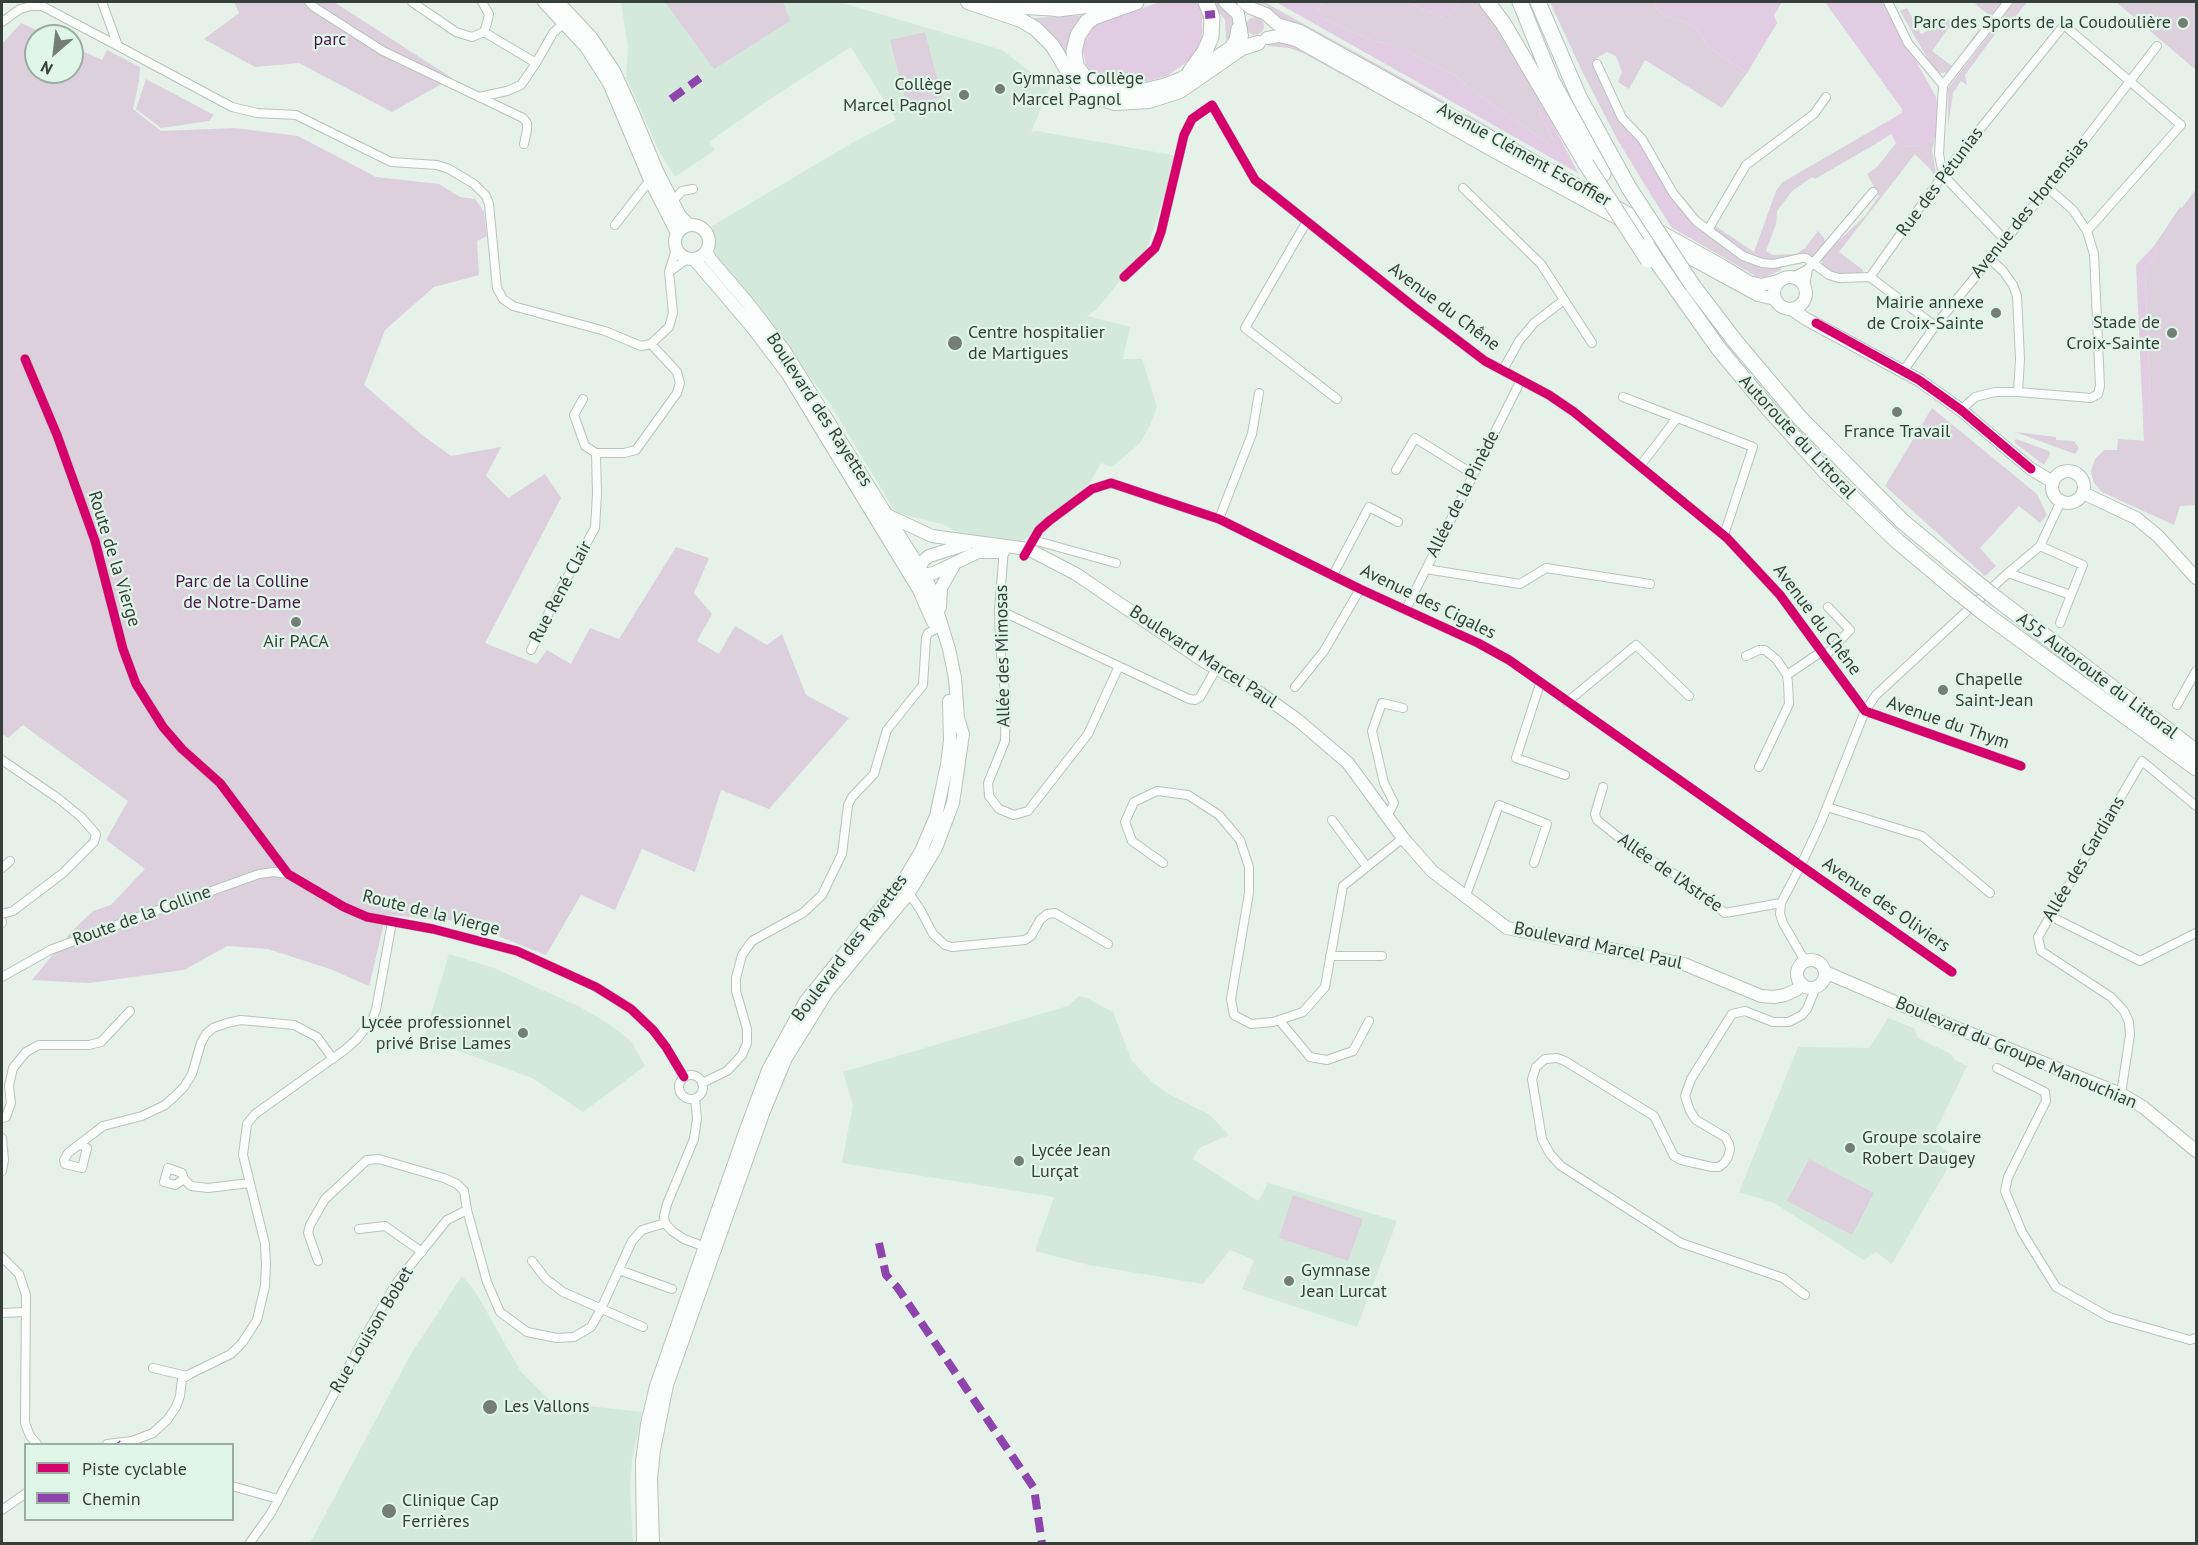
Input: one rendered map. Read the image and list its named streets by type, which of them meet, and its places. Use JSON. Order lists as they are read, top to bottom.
{
  "streets": {
    "highway": ["Autoroute du Littoral", "A55 Autoroute du Littoral"],
    "main road": [
      "Avenue Clément Escoffier",
      "Boulevard des Rayettes",
      "Boulevard Marcel Paul",
      "Boulevard du Groupe Manouchian"
    ],
    "street": [
      "Rue des Pétunias",
      "Avenue des Hortensias",
      "Avenue du Chêne",
      "Allée de la Pinède",
      "Route de la Vierge",
      "Rue René Clair",
      "Avenue des Cigales",
      "Allée des Mimosas",
      "Avenue du Thym",
      "Allée des Gardians",
      "Allée de l'Astrée",
      "Avenue des Oliviers",
      "Route de la Colline",
      "Rue Louison Bobet"
    ]
  },
  "crossings": [
    ["Rue des Pétunias", "Avenue des Hortensias"],
    ["Avenue du Chêne", "Allée de la Pinède"],
    ["Avenue du Chêne", "Avenue du Thym"],
    ["Boulevard des Rayettes", "Boulevard Marcel Paul"],
    ["Autoroute du Littoral", "A55 Autoroute du Littoral"],
    ["Allée de la Pinède", "Avenue des Cigales"],
    ["Route de la Vierge", "Route de la Colline"],
    ["Avenue des Cigales", "Boulevard Marcel Paul"],
    ["Avenue des Cigales", "Avenue des Oliviers"],
    ["Allée des Mimosas", "Boulevard Marcel Paul"],
    ["Boulevard Marcel Paul", "Boulevard du Groupe Manouchian"],
    ["Allée des Gardians", "Boulevard du Groupe Manouchian"]
  ],
  "parks": ["parc", "Parc de la Colline de Notre-Dame"],
  "places": [
    "Parc des Sports de la Coudoulière",
    "Gymnase Collège Marcel Pagnol",
    "Collège Marcel Pagnol",
    "Mairie annexe de Croix-Sainte",
    "Stade de Croix-Sainte",
    "Centre hospitalier de Martigues",
    "France Travail",
    "Air PACA",
    "Chapelle Saint-Jean",
    "Lycée professionnel privé Brise Lames",
    "Groupe scolaire Robert Daugey",
    "Lycée Jean Lurçat",
    "Gymnase Jean Lurcat",
    "Les Vallons",
    "Clinique Cap Ferrières"
  ],
  "legend": ["Piste cyclable", "Chemin"],
  "north": "bottom left"
}
